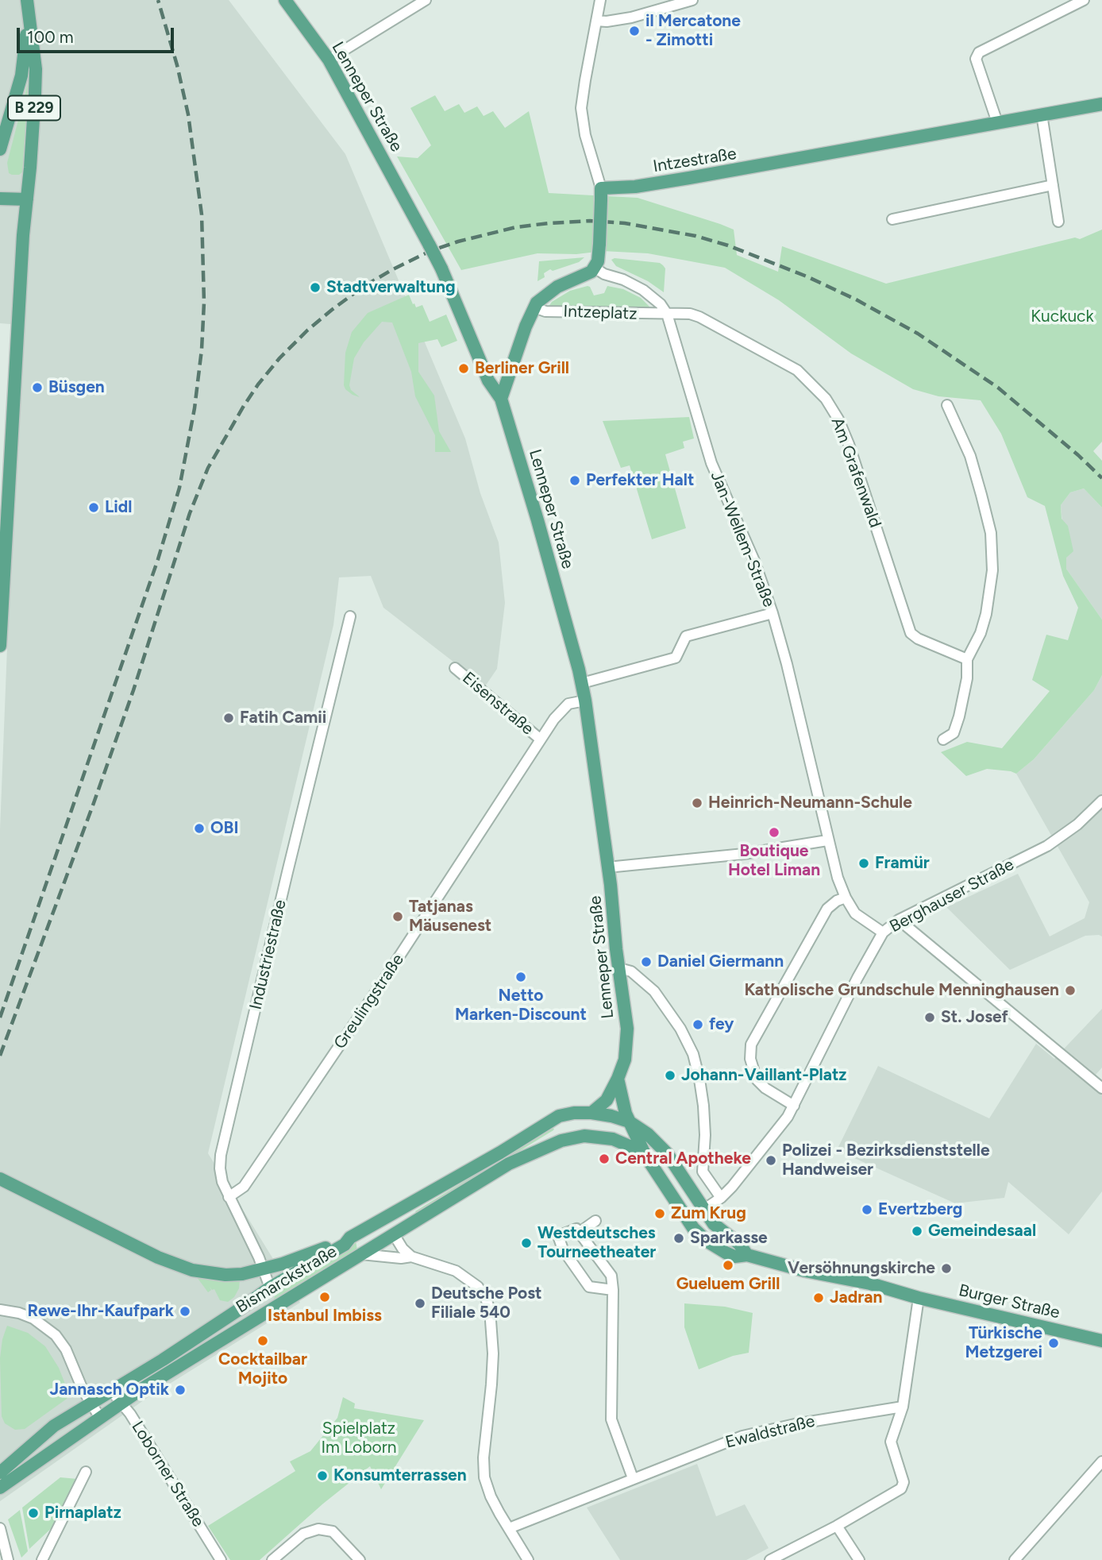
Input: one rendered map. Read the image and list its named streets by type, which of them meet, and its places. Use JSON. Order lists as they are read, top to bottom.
{
  "streets": {
    "main road": [
      "Lenneper Straße",
      "B 229",
      "Intzestraße",
      "Bismarckstraße",
      "Burger Straße"
    ],
    "street": [
      "Intzeplatz",
      "Am Grafenwald",
      "Jan-Wellem-Straße",
      "Eisenstraße",
      "Berghauser Straße",
      "Industriestraße",
      "Greulingstraße",
      "Ewaldstraße",
      "Loborner Straße"
    ]
  },
  "crossings": [
    ["Lenneper Straße", "Greulingstraße"],
    ["Lenneper Straße", "Bismarckstraße"],
    ["Lenneper Straße", "Burger Straße"],
    ["Intzeplatz", "Am Grafenwald"],
    ["Intzeplatz", "Jan-Wellem-Straße"],
    ["Am Grafenwald", "Jan-Wellem-Straße"],
    ["Jan-Wellem-Straße", "Berghauser Straße"],
    ["Eisenstraße", "Greulingstraße"],
    ["Berghauser Straße", "Burger Straße"],
    ["Industriestraße", "Greulingstraße"],
    ["Industriestraße", "Bismarckstraße"],
    ["Bismarckstraße", "Burger Straße"],
    ["Bismarckstraße", "Loborner Straße"]
  ],
  "parks": ["Kuckuck", "Spielplatz Im Loborn"],
  "places": [
    "il Mercatone - Zimotti",
    "Stadtverwaltung",
    "Berliner Grill",
    "Büsgen",
    "Perfekter Halt",
    "Lidl",
    "Fatih Camii",
    "Heinrich-Neumann-Schule",
    "OBI",
    "Boutique Hotel Liman",
    "Framür",
    "Tatjanas Mäusenest",
    "Daniel Giermann",
    "Netto Marken-Discount",
    "Katholische Grundschule Menninghausen",
    "St. Josef",
    "fey",
    "Johann-Vaillant-Platz",
    "Central Apotheke",
    "Polizei - Bezirksdienststelle Handweiser",
    "Evertzberg",
    "Zum Krug",
    "Gemeindesaal",
    "Sparkasse",
    "Westdeutsches Tourneetheater",
    "Gueluem Grill",
    "Versöhnungskirche",
    "Istanbul Imbiss",
    "Jadran",
    "Deutsche Post Filiale 540",
    "Rewe-Ihr-Kaufpark",
    "Cocktailbar Mojito",
    "Türkische Metzgerei",
    "Jannasch Optik",
    "Konsumterrassen",
    "Pirnaplatz"
  ],
  "scale_bar": "100 m"
}
